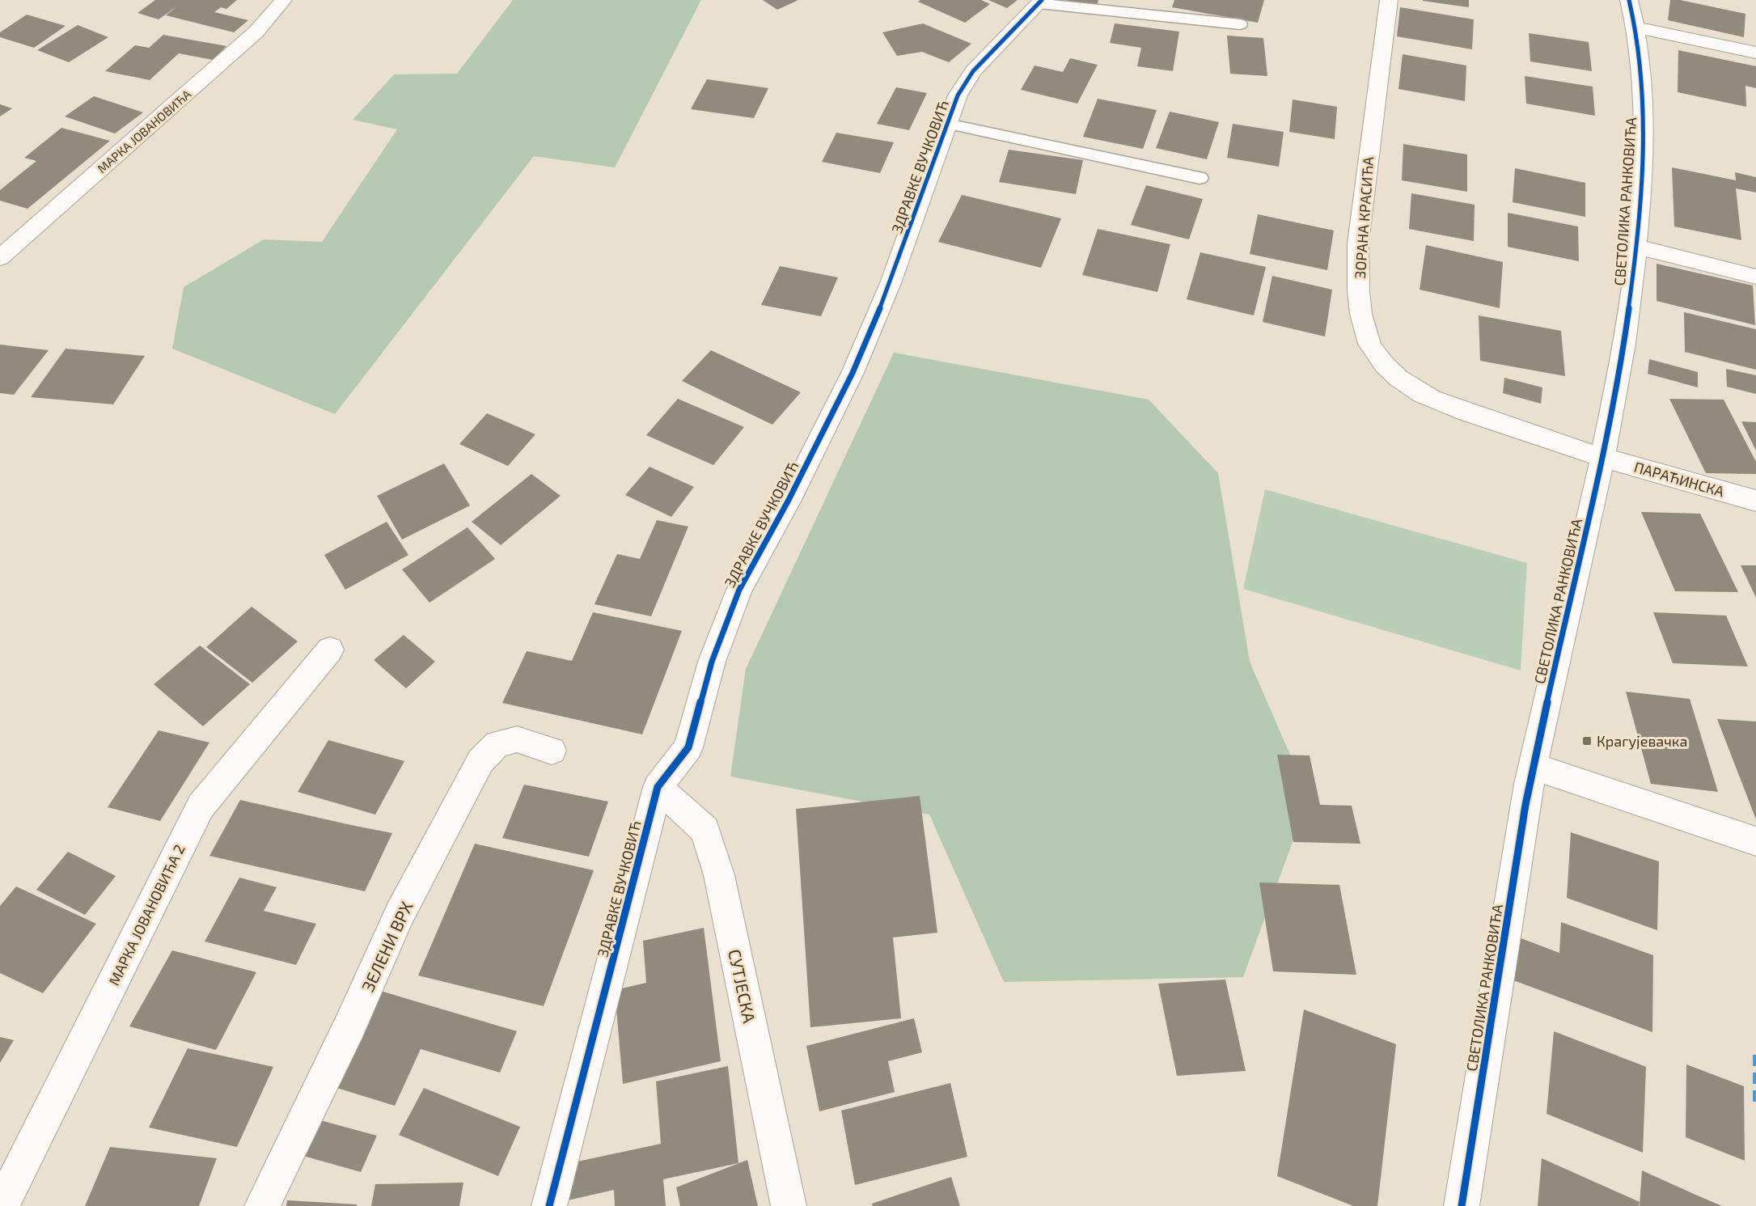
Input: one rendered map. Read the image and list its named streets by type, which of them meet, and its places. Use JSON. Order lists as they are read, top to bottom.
{
  "streets": {
    "street": [
      "МАРКА ЈОВАНОВИЋА",
      "ЗДРАВКЕ ВУЧКОВИЋ",
      "СВЕТОЛИКА РАНКОВИЋА",
      "ЗОРАНА КРАСИЋА",
      "ПАРАЋИНСКА",
      "МАРКА ЈОВАНОВИЋА 2",
      "ЗЕЛЕНИ ВРХ",
      "СУТЈЕСКА"
    ]
  },
  "crossings": [
    ["ЗДРАВКЕ ВУЧКОВИЋ", "СУТЈЕСКА"],
    ["СВЕТОЛИКА РАНКОВИЋА", "ЗОРАНА КРАСИЋА"],
    ["СВЕТОЛИКА РАНКОВИЋА", "ПАРАЋИНСКА"],
    ["ЗОРАНА КРАСИЋА", "ПАРАЋИНСКА"]
  ],
  "places": {
    "transit": ["Крагујевачка"]
  }
}
